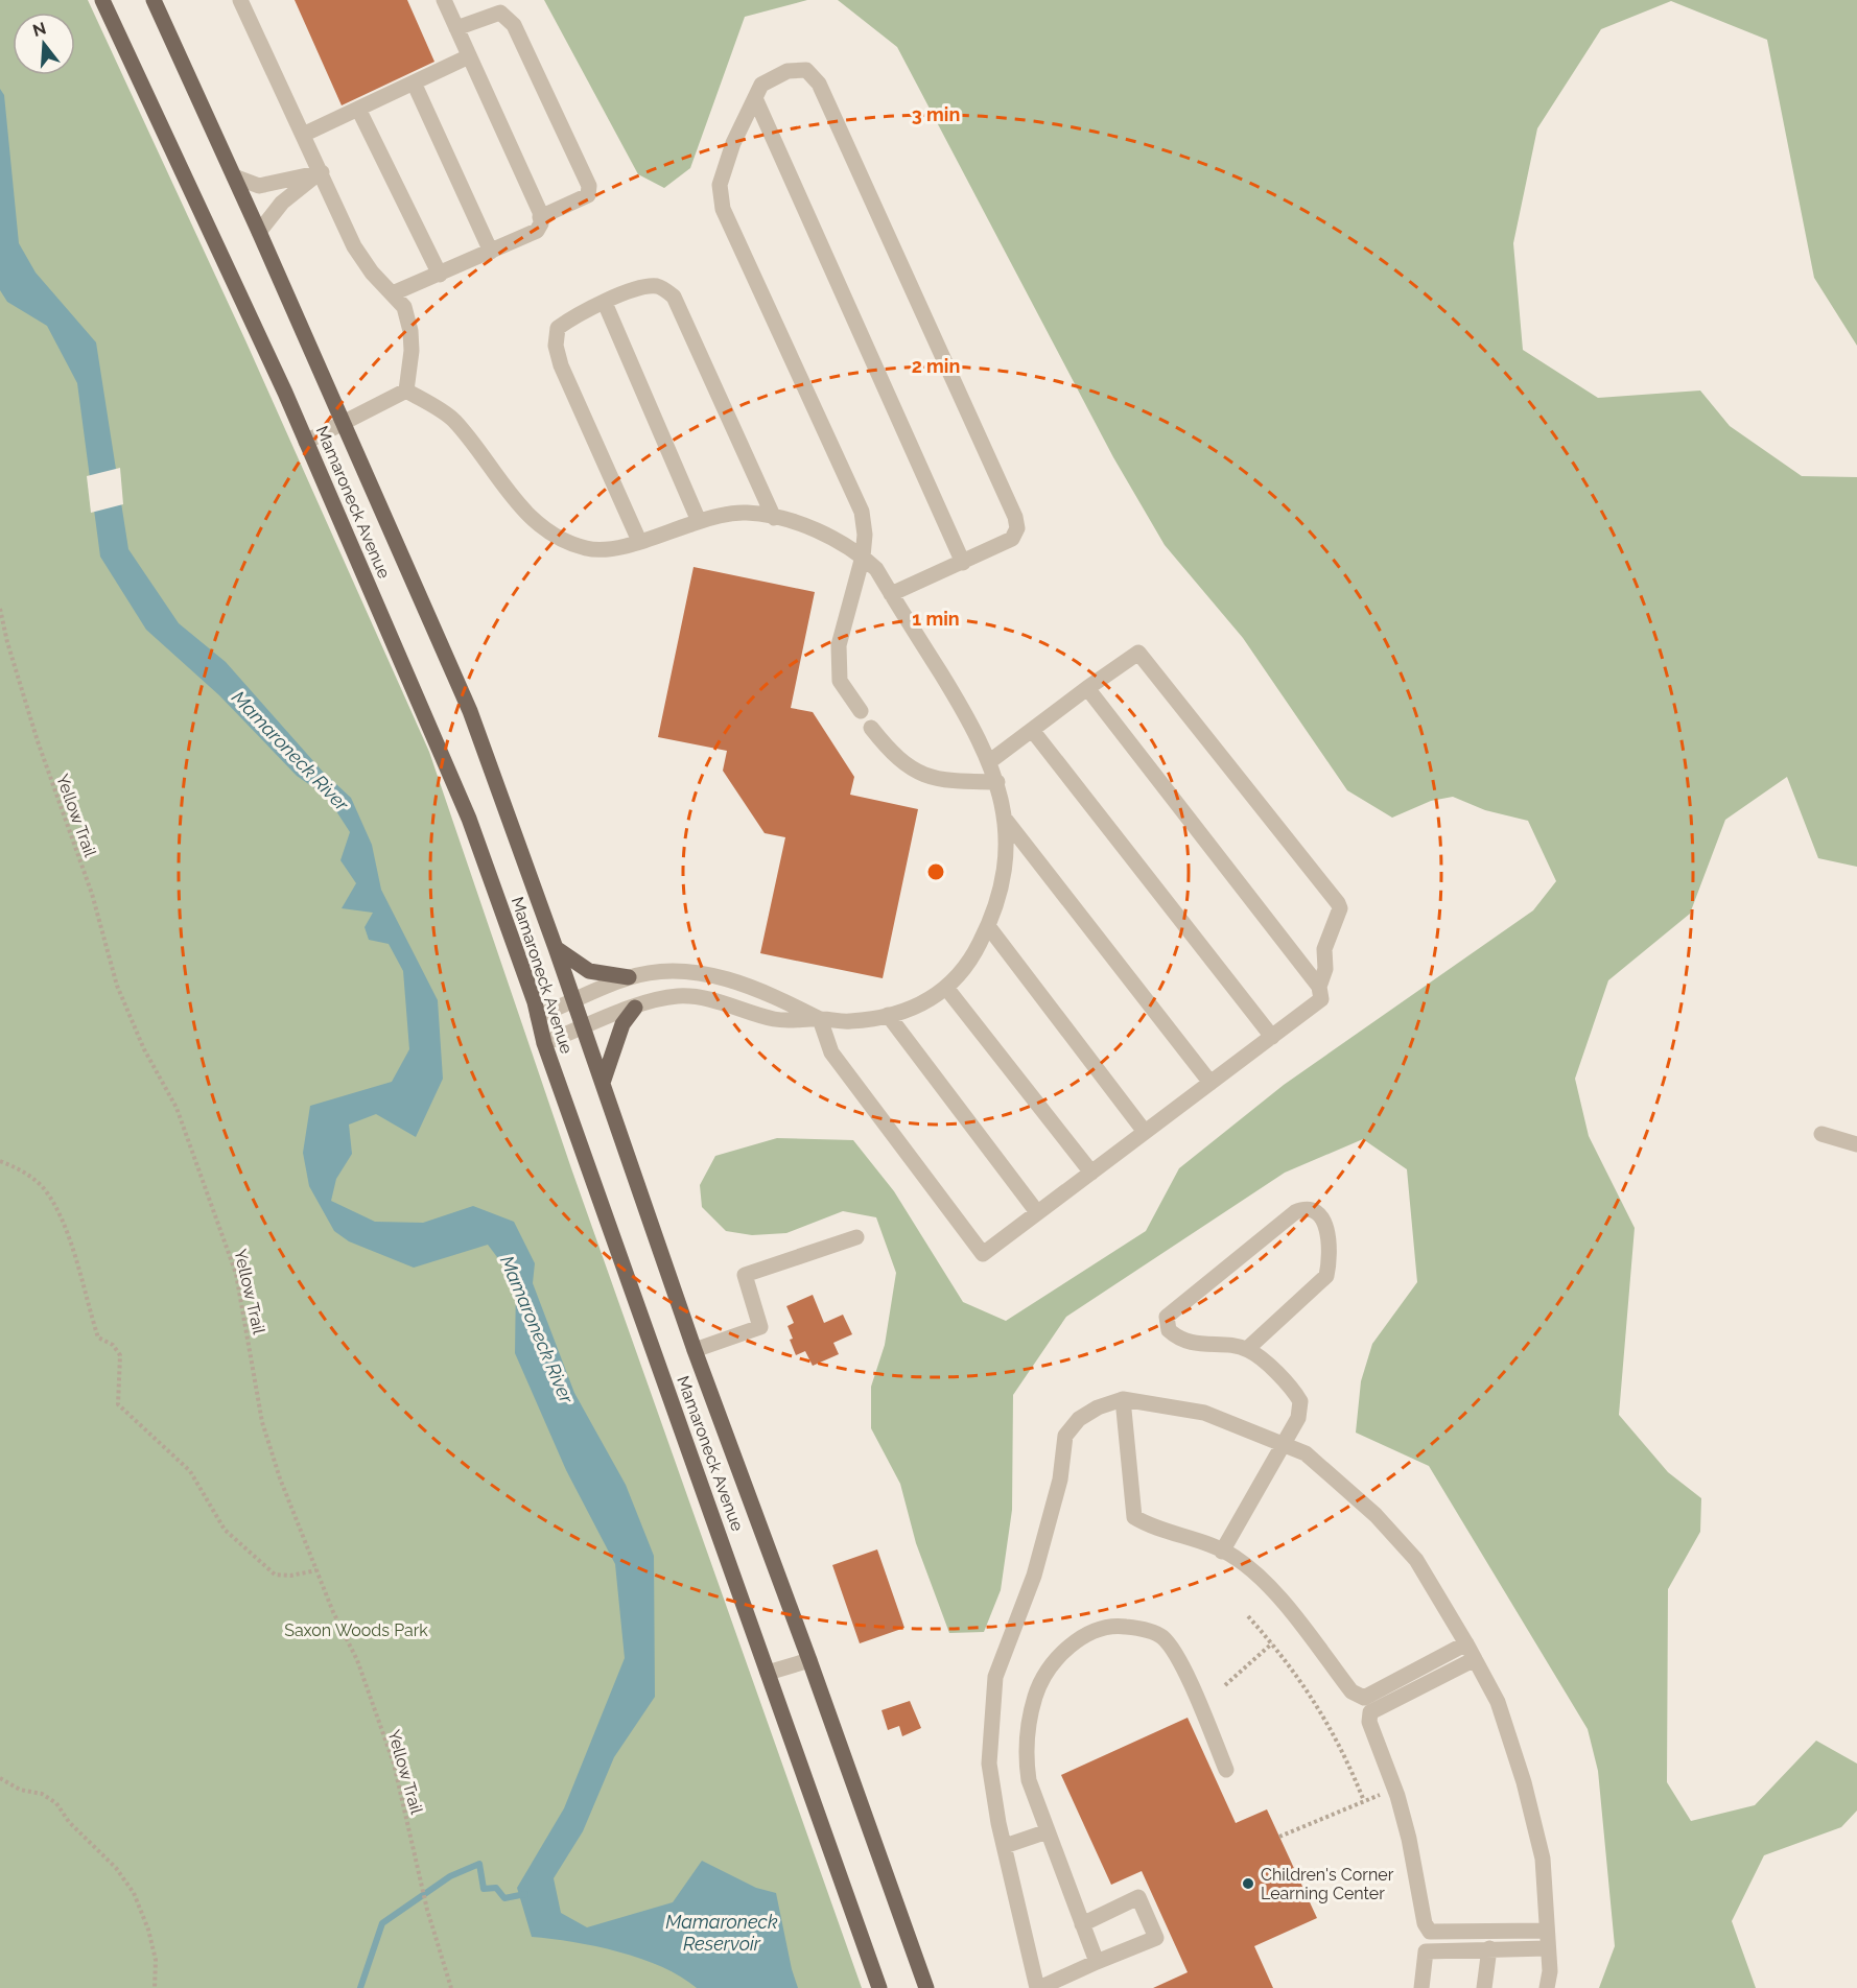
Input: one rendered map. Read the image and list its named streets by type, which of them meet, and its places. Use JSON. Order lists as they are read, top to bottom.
{
  "streets": {
    "main road": ["Mamaroneck Avenue"],
    "path": ["Yellow Trail"]
  },
  "water": ["Mamaroneck River", "Mamaroneck Reservoir"],
  "parks": ["Saxon Woods Park"],
  "places": ["Children's Corner Learning Center"],
  "north": "top",
  "rings": ["3 min", "2 min", "1 min"]
}
